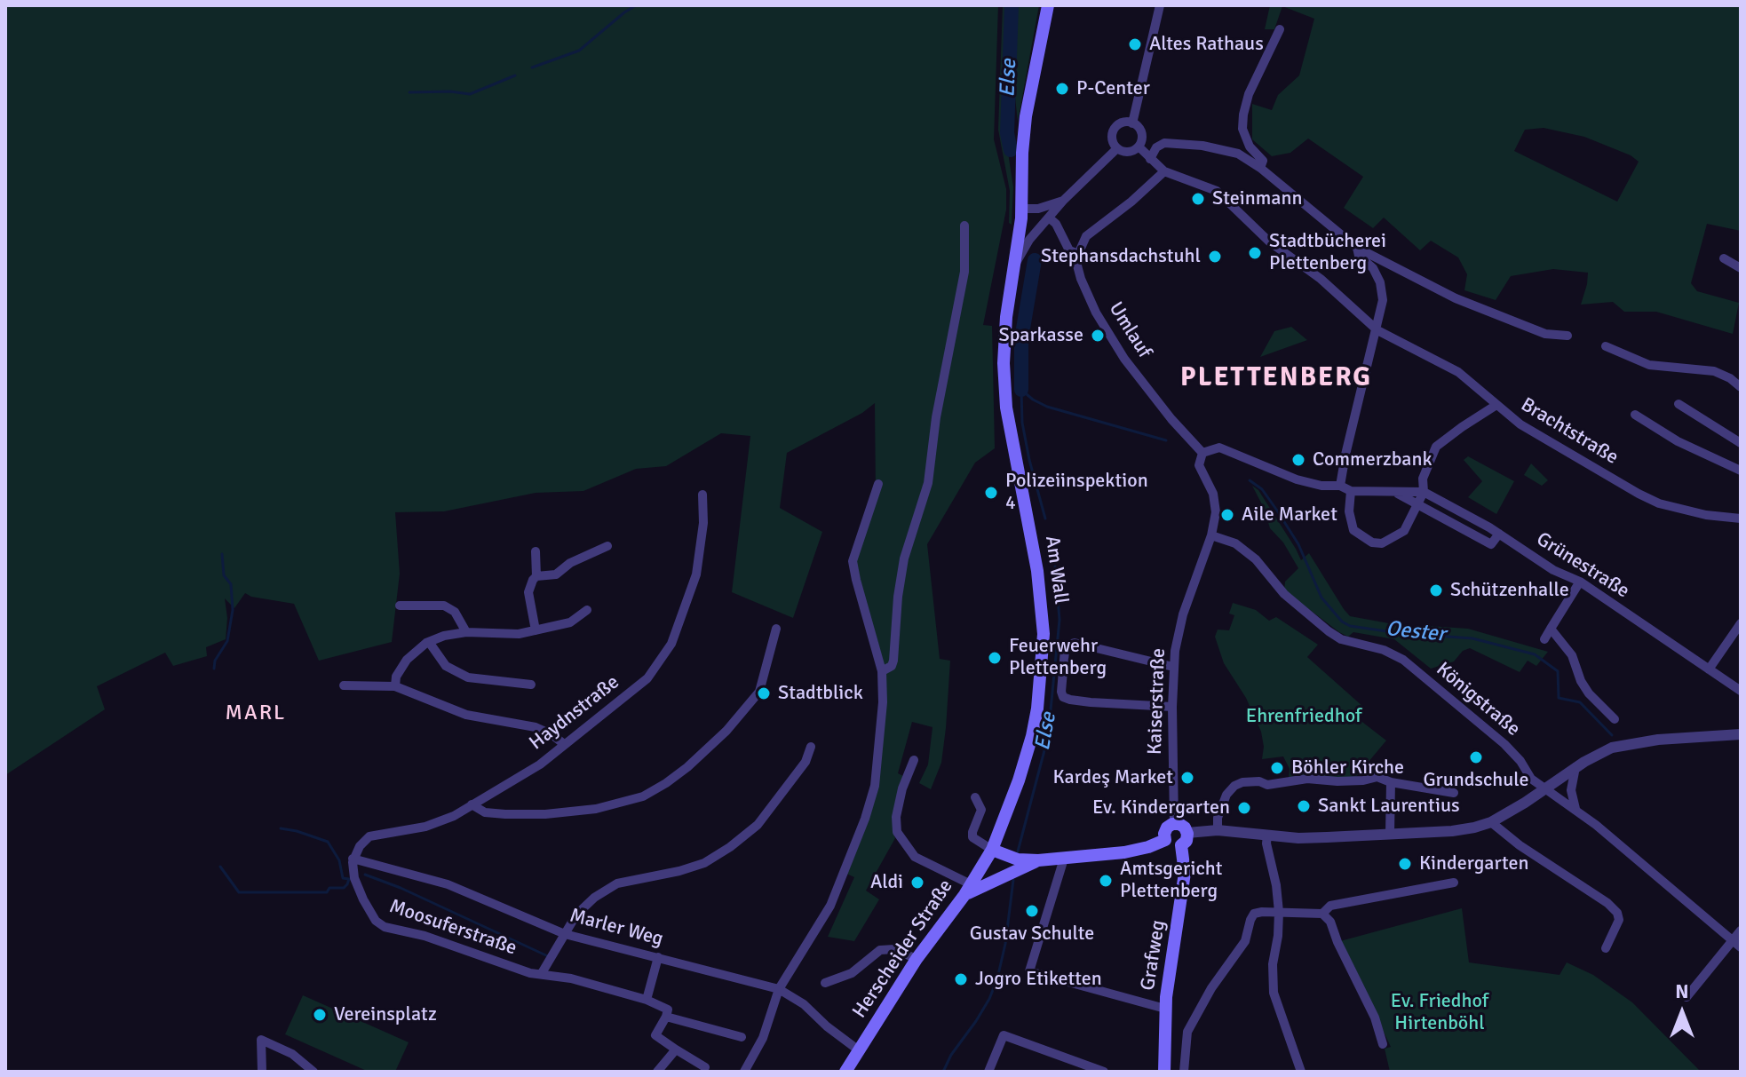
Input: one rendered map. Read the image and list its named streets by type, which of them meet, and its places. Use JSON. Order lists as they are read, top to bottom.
{
  "streets": {
    "main road": ["Am Wall", "Herscheider Straße", "Grafweg"],
    "street": [
      "Umlauf",
      "Brachtstraße",
      "Grünestraße",
      "Königstraße",
      "Kaiserstraße",
      "Haydnstraße",
      "Moosuferstraße",
      "Marler Weg"
    ]
  },
  "crossings": [
    ["Umlauf", "Am Wall"],
    ["Umlauf", "Kaiserstraße"],
    ["Brachtstraße", "Grünestraße"],
    ["Am Wall", "Herscheider Straße"],
    ["Königstraße", "Kaiserstraße"],
    ["Kaiserstraße", "Grafweg"],
    ["Haydnstraße", "Moosuferstraße"],
    ["Haydnstraße", "Marler Weg"],
    ["Moosuferstraße", "Marler Weg"],
    ["Marler Weg", "Herscheider Straße"]
  ],
  "districts": ["PLETTENBERG", "MARL"],
  "water": ["Else", "Oester"],
  "parks": ["Ehrenfriedhof", "Ev. Friedhof Hirtenböhl"],
  "places": [
    "Altes Rathaus",
    "P-Center",
    "Steinmann",
    "Stadtbücherei Plettenberg",
    "Stephansdachstuhl",
    "Sparkasse",
    "Commerzbank",
    "Polizeiinspektion 4",
    "Aile Market",
    "Schützenhalle",
    "Feuerwehr Plettenberg",
    "Stadtblick",
    "Grundschule",
    "Böhler Kirche",
    "Kardeş Market",
    "Sankt Laurentius",
    "Ev. Kindergarten",
    "Kindergarten",
    "Amtsgericht Plettenberg",
    "Aldi",
    "Gustav Schulte",
    "Jogro Etiketten",
    "Vereinsplatz"
  ],
  "north": "top"
}
